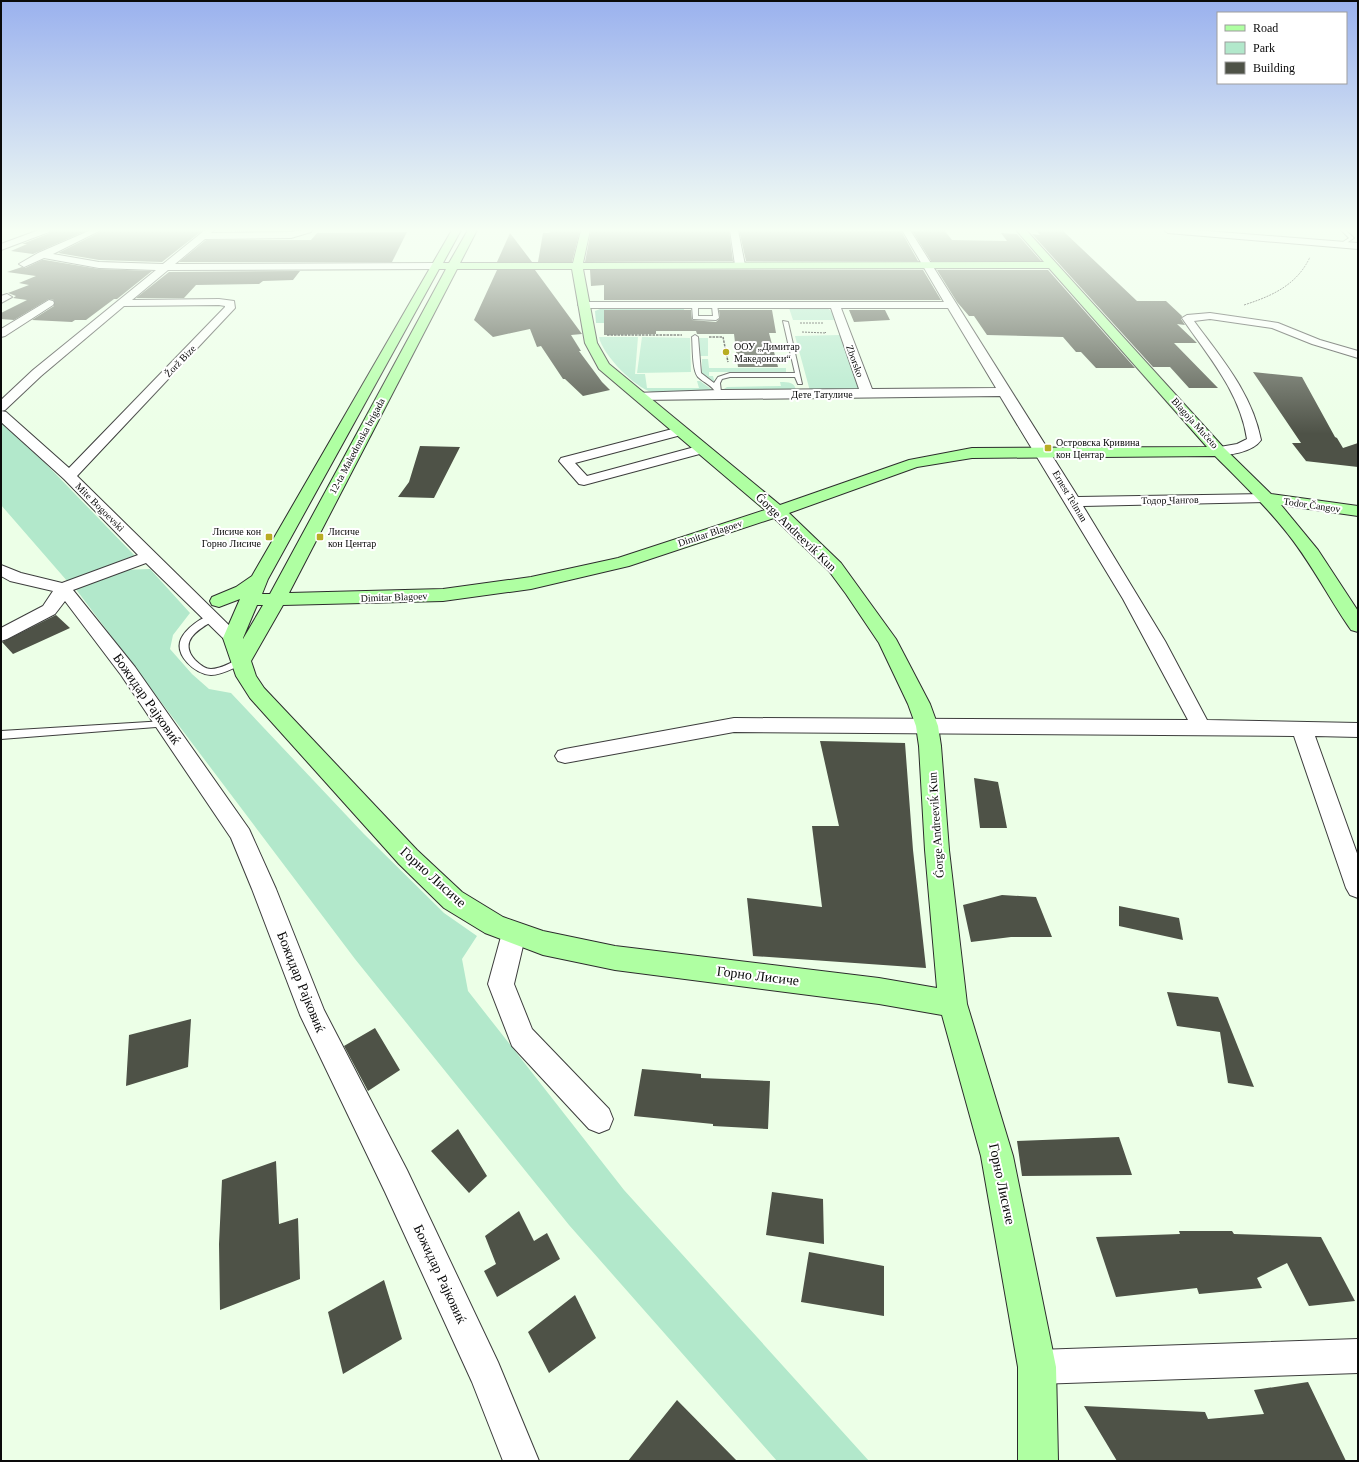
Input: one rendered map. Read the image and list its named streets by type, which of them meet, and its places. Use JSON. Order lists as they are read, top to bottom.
{
  "streets": {
    "street": [
      "Žorž Bize",
      "Zborsko",
      "Дете Татуличе",
      "Blagoja Mučeto",
      "12-ta Makedonska brigada",
      "Ernest Telman",
      "Тодор Чангов",
      "Todor Čangov",
      "Mite Bogoevski",
      "Ǵorge Andreeviḱ Kun",
      "Dimitar Blagoev",
      "Божидар Рајковиќ",
      "Горно Лисиче"
    ]
  },
  "crossings": [
    ["Žorž Bize", "Mite Bogoevski"],
    ["Zborsko", "Дете Татуличе"],
    ["Дете Татуличе", "Ernest Telman"],
    ["Дете Татуличе", "Ǵorge Andreeviḱ Kun"],
    ["Blagoja Mučeto", "Тодор Чангов"],
    ["Blagoja Mučeto", "Todor Čangov"],
    ["Blagoja Mučeto", "Dimitar Blagoev"],
    ["12-ta Makedonska brigada", "Mite Bogoevski"],
    ["12-ta Makedonska brigada", "Dimitar Blagoev"],
    ["12-ta Makedonska brigada", "Горно Лисиче"],
    ["Ernest Telman", "Тодор Чангов"],
    ["Ernest Telman", "Dimitar Blagoev"],
    ["Тодор Чангов", "Todor Čangov"],
    ["Mite Bogoevski", "Dimitar Blagoev"],
    ["Mite Bogoevski", "Горно Лисиче"],
    ["Ǵorge Andreeviḱ Kun", "Dimitar Blagoev"],
    ["Ǵorge Andreeviḱ Kun", "Горно Лисиче"]
  ],
  "places": {
    "other": ["ООУ „Димитар Македонски“"],
    "transit": ["Островска Кривина кон Центар", "Лисиче кон Горно Лисиче", "Лисиче кон Центар"]
  },
  "legend": ["Road", "Park", "Building"]
}
